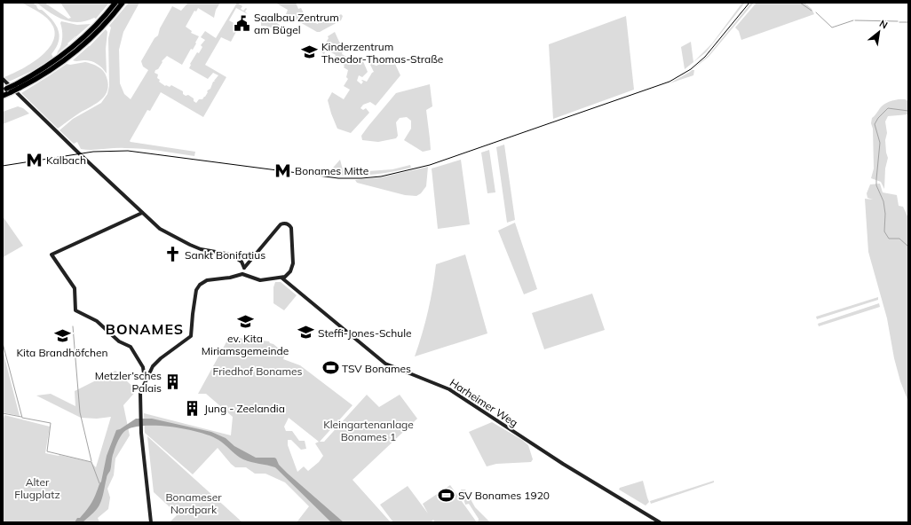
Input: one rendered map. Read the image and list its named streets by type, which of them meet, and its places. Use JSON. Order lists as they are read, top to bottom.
{
  "streets": {
    "street": ["Harheimer Weg"]
  },
  "districts": ["BONAMES"],
  "parks": [
    "Friedhof Bonames",
    "Kleingartenanlage Bonames 1",
    "Alter Flugplatz",
    "Bonameser Nordpark"
  ],
  "places": {
    "public building": ["Saalbau Zentrum am Bügel"],
    "school or university": [
      "Kinderzentrum Theodor-Thomas-Straße",
      "ev. Kita Miriamsgemeinde",
      "Steffi-Jones-Schule",
      "Kita Brandhöfchen"
    ],
    "metro station": ["Kalbach", "Bonames Mitte"],
    "church": ["Sankt Bonifatius"],
    "sports": ["TSV Bonames", "SV Bonames 1920"],
    "building": ["Metzler’sches Palais", "Jung - Zeelandia"]
  },
  "north": "top right"
}
